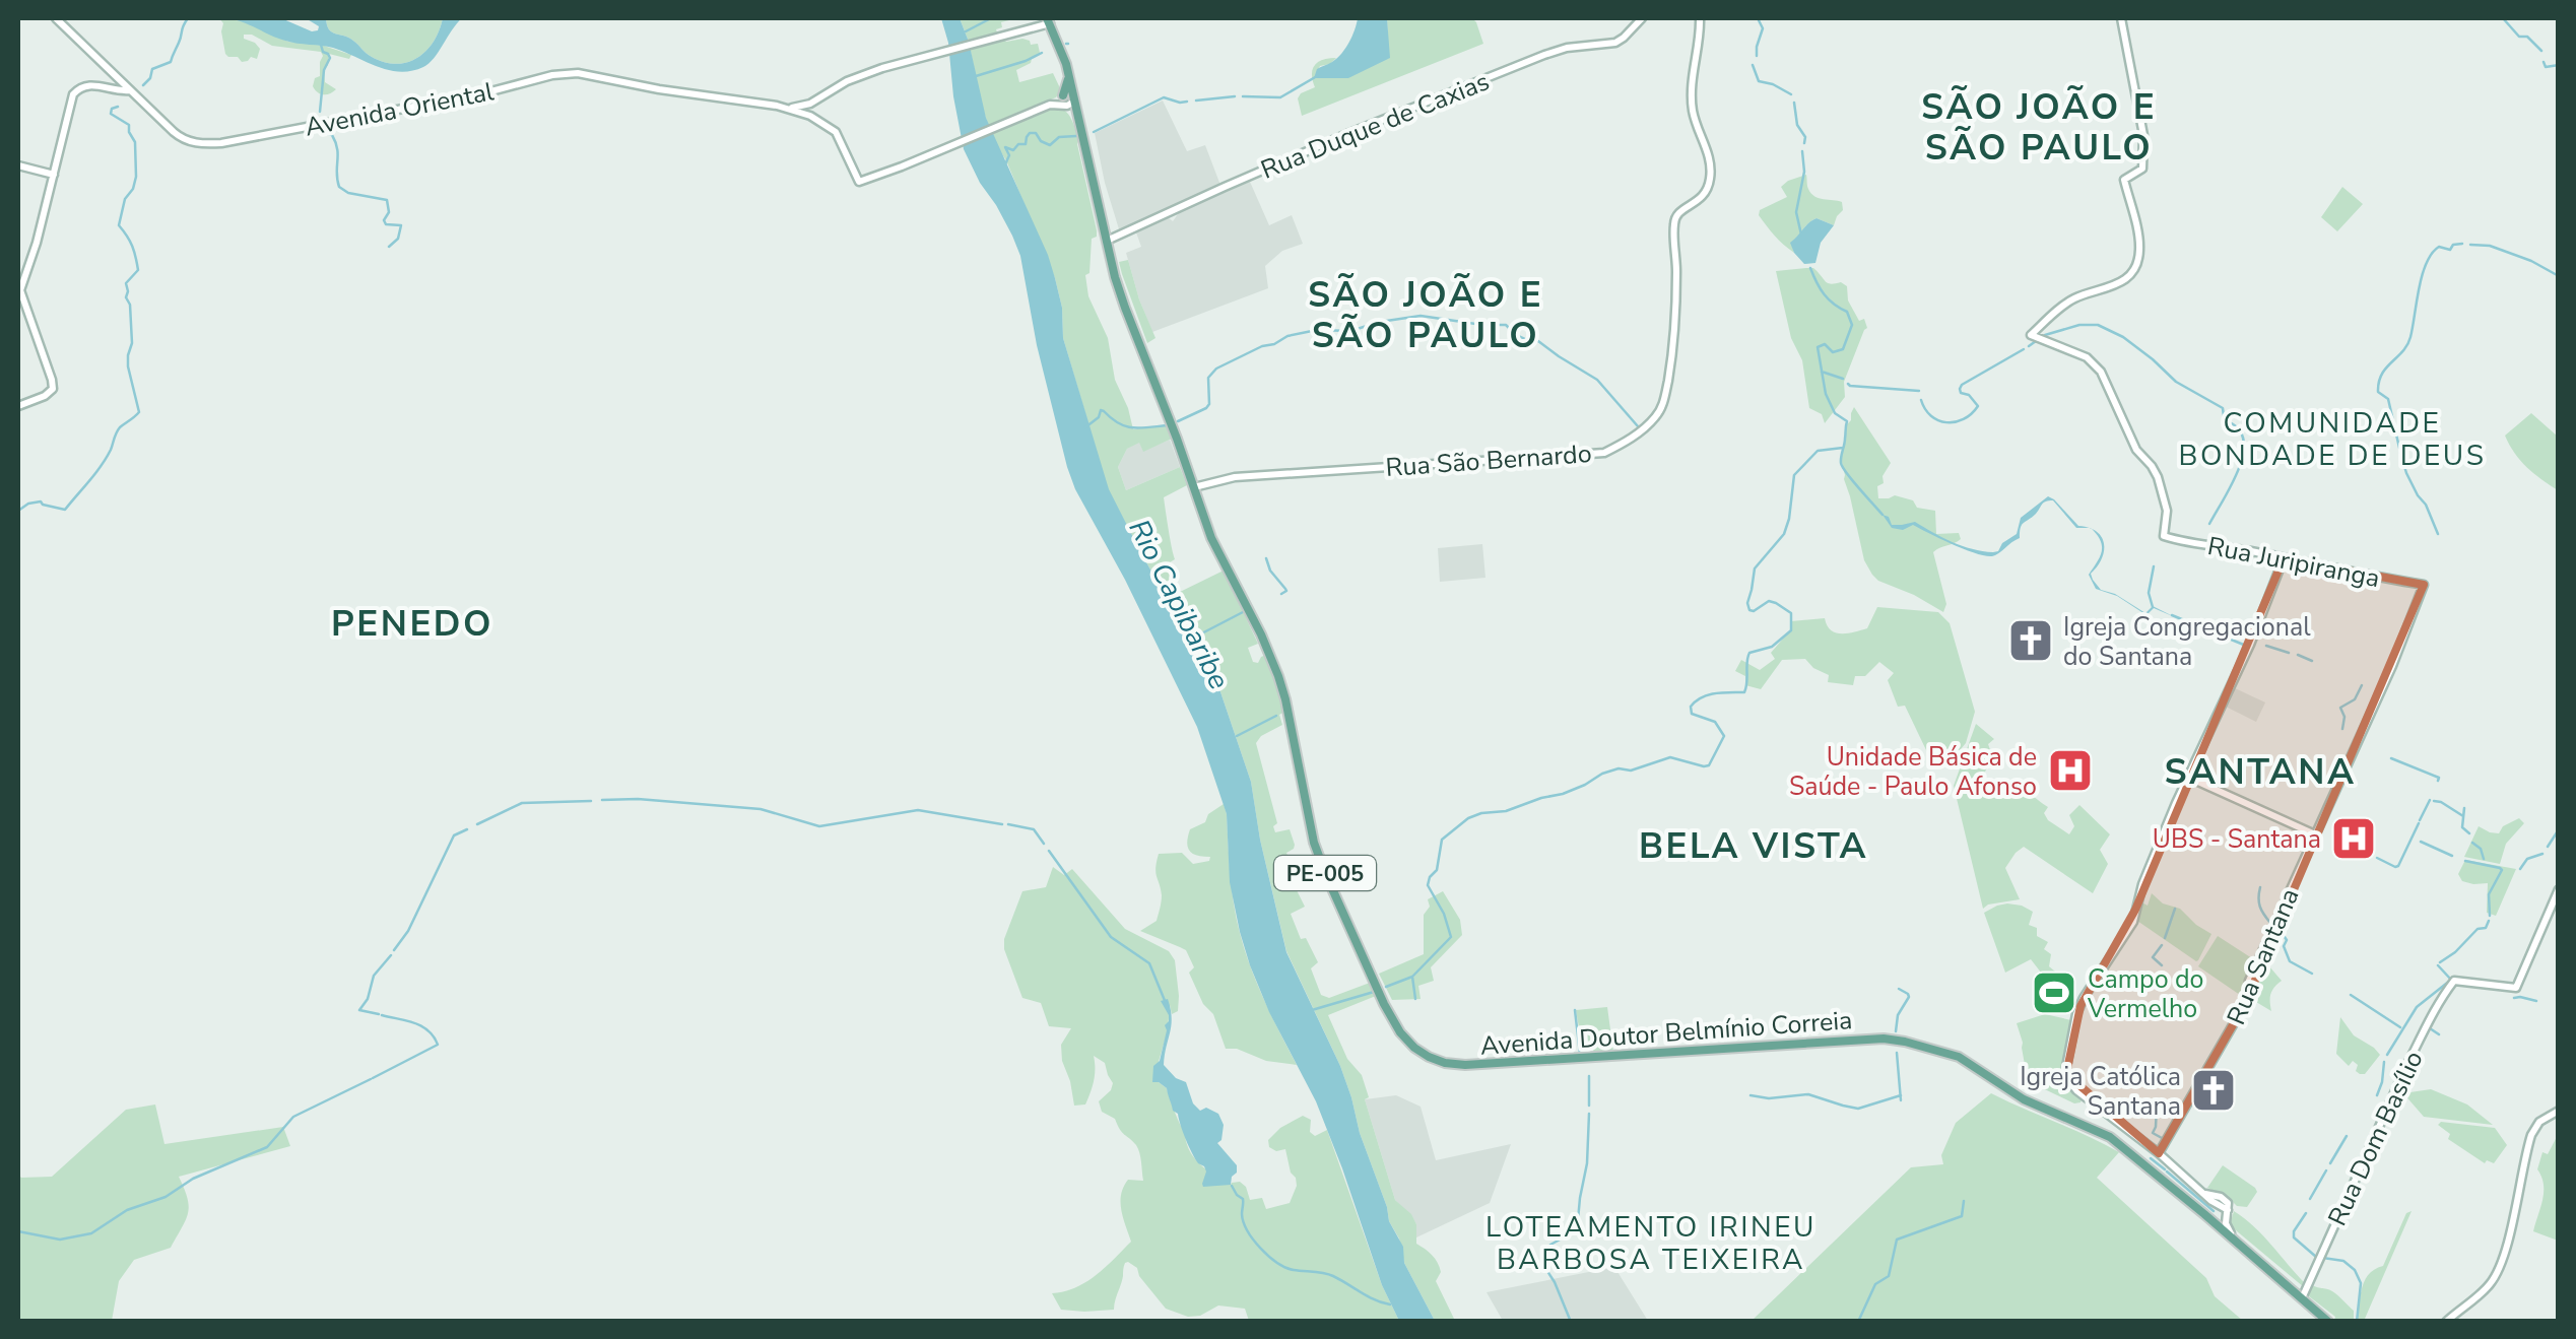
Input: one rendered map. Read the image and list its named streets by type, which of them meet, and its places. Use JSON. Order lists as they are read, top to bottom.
{
  "streets": {
    "main road": ["PE-005", "Avenida Doutor Belmínio Correia"],
    "street": [
      "Avenida Oriental",
      "Rua Duque de Caxias",
      "Rua São Bernardo",
      "Rua Juripiranga",
      "Rua Santana",
      "Rua Dom Basílio"
    ]
  },
  "crossings": [
    ["Rua Duque de Caxias", "Avenida Doutor Belmínio Correia"],
    ["Rua São Bernardo", "Avenida Doutor Belmínio Correia"],
    ["Rua Juripiranga", "Rua Santana"],
    ["PE-005", "Avenida Doutor Belmínio Correia"],
    ["PE-005", "Rua Dom Basílio"]
  ],
  "districts": [
    "SÃO JOÃO E SÃO PAULO",
    "SÃO JOÃO E SÃO PAULO",
    "COMUNIDADE BONDADE DE DEUS",
    "PENEDO",
    "SANTANA",
    "BELA VISTA",
    "LOTEAMENTO IRINEU BARBOSA TEIXEIRA"
  ],
  "water": ["Rio Capibaribe"],
  "places": {
    "church": ["Igreja Congregacional do Santana", "Igreja Católica Santana"],
    "hospital": ["Unidade Básica de Saúde - Paulo Afonso", "UBS - Santana"],
    "sports": ["Campo do Vermelho"]
  }
}
